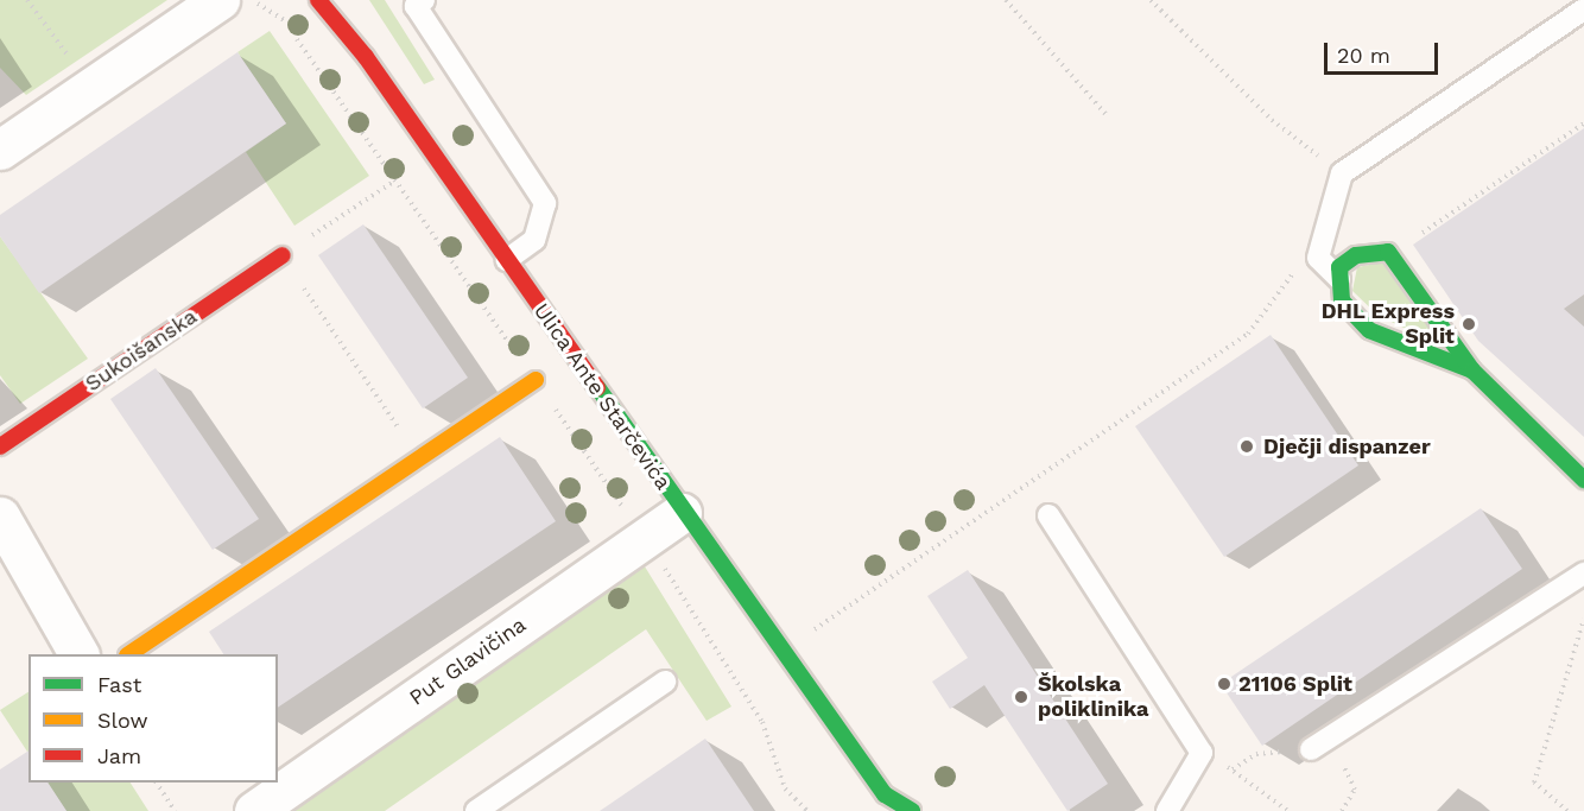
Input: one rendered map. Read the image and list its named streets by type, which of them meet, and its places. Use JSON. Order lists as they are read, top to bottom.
{
  "streets": {
    "street": ["Sukoišanska", "Ulica Ante Starčevića", "Put Glavičina"]
  },
  "crossings": [
    ["Ulica Ante Starčevića", "Put Glavičina"]
  ],
  "places": [
    "DHL Express Split",
    "Dječji dispanzer",
    "21106 Split",
    "Školska poliklinika"
  ],
  "legend": ["Fast", "Slow", "Jam"],
  "scale_bar": "20 m"
}
